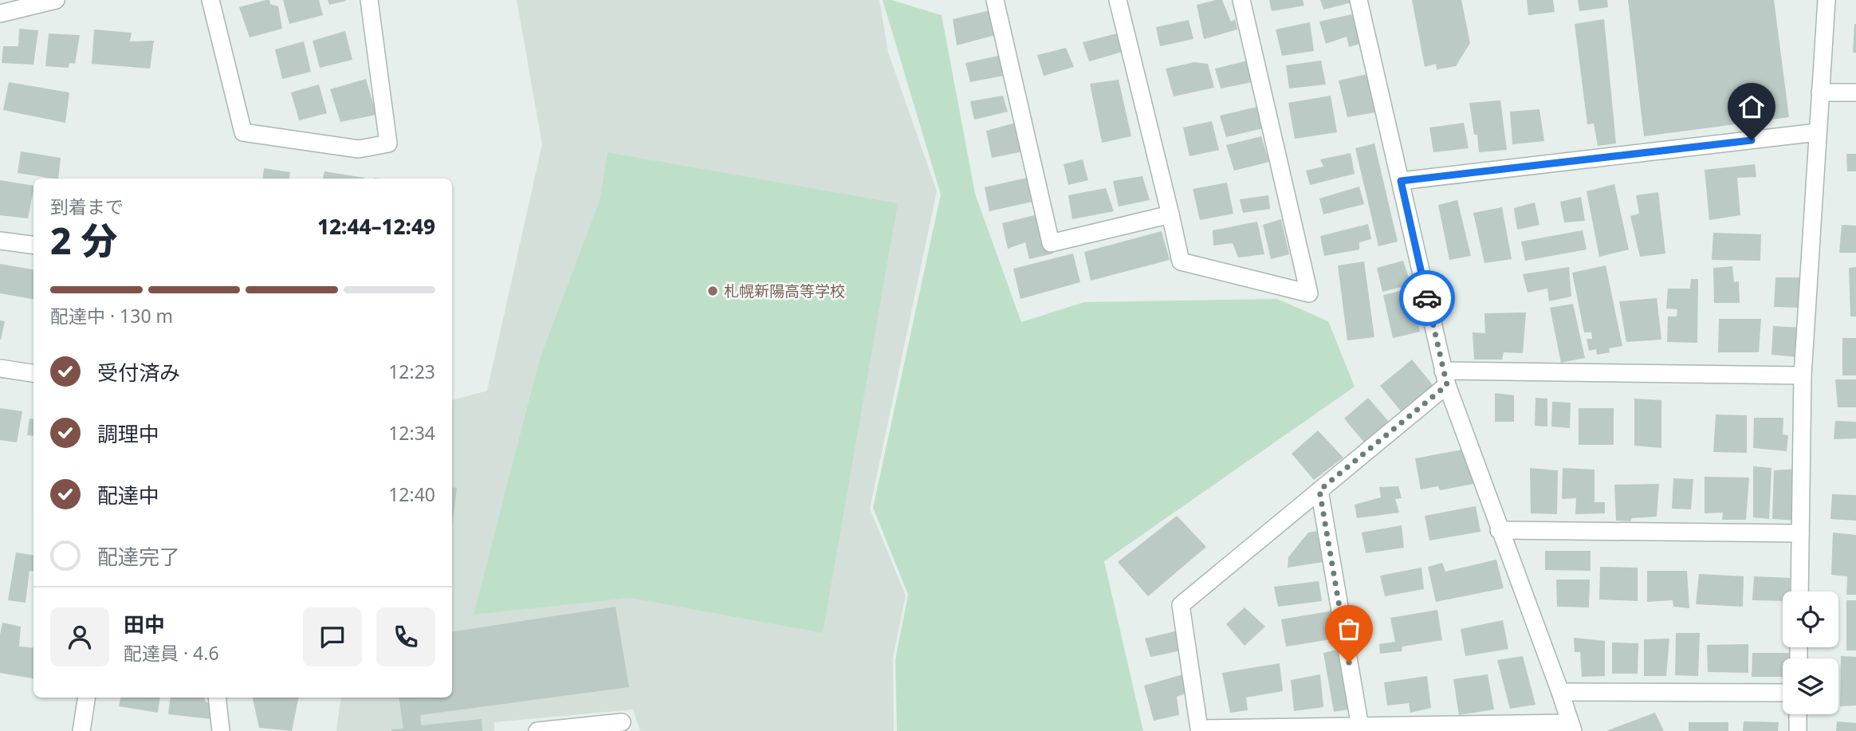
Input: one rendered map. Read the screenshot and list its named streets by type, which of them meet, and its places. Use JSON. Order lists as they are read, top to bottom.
{
  "places": ["札幌新陽高等学校"],
  "page": {
    "heading": ["2 分", "到着まで", "12:44–12:49"],
    "panel": ["田中", "配達員 · 4.6"],
    "bar": "配達中 · 130 m",
    "list": [
      ["受付済み", "12:23"],
      ["調理中", "12:34"],
      ["配達中", "12:40"],
      "配達完了"
    ]
  }
}
